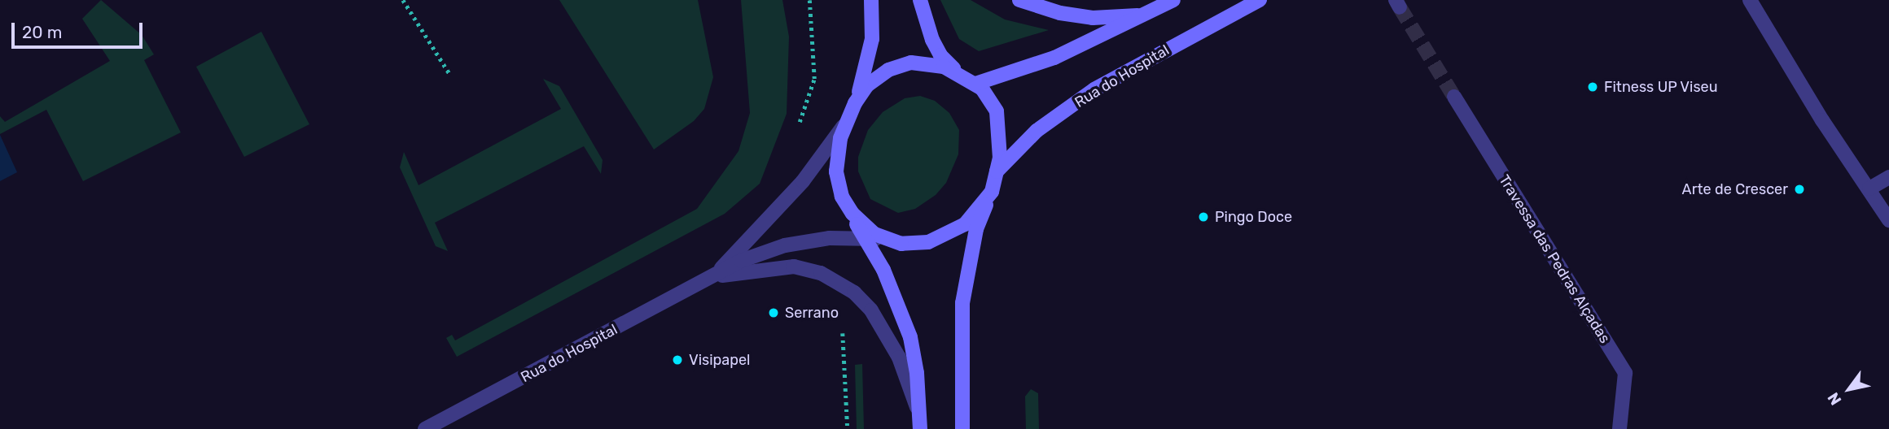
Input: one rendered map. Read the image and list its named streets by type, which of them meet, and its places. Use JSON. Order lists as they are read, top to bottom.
{
  "streets": {
    "main road": ["Rua do Hospital"],
    "street": ["Travessa das Pedras Alçadas"]
  },
  "places": [
    "Fitness UP Viseu",
    "Arte de Crescer",
    "Pingo Doce",
    "Serrano",
    "Visipapel"
  ],
  "scale_bar": "20 m",
  "north": "bottom left"
}
